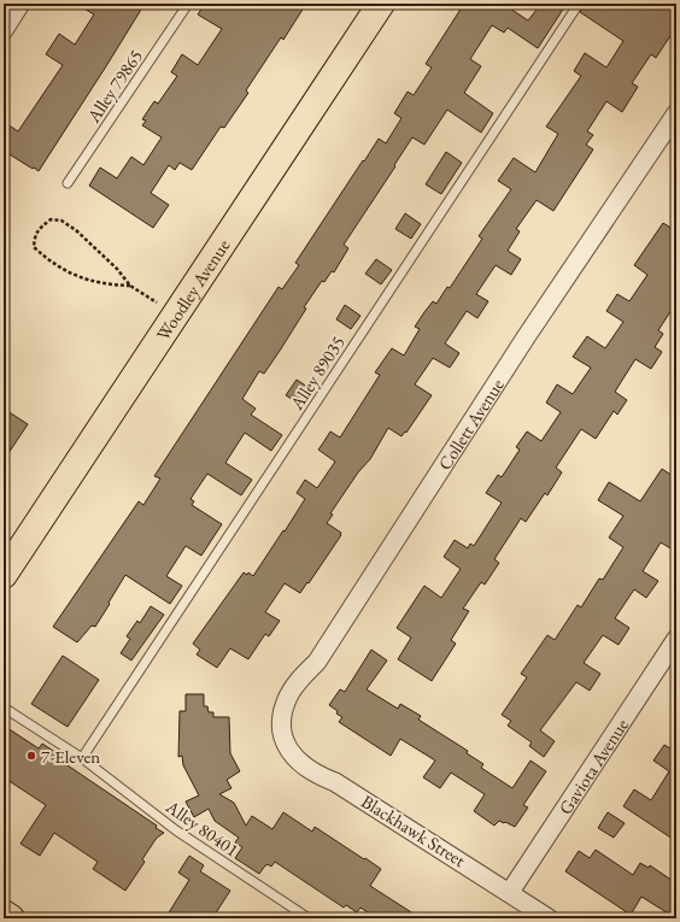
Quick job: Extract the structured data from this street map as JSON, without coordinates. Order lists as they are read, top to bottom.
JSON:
{
  "streets": {
    "main road": ["Woodley Avenue"],
    "street": ["Collett Avenue", "Gaviota Avenue", "Blackhawk Street"],
    "lane": ["Alley 79865", "Alley 89035", "Alley 80401"]
  },
  "crossings": [
    ["Alley 89035", "Alley 80401"],
    ["Collett Avenue", "Blackhawk Street"],
    ["Gaviota Avenue", "Blackhawk Street"]
  ],
  "places": ["7-Eleven"]
}
